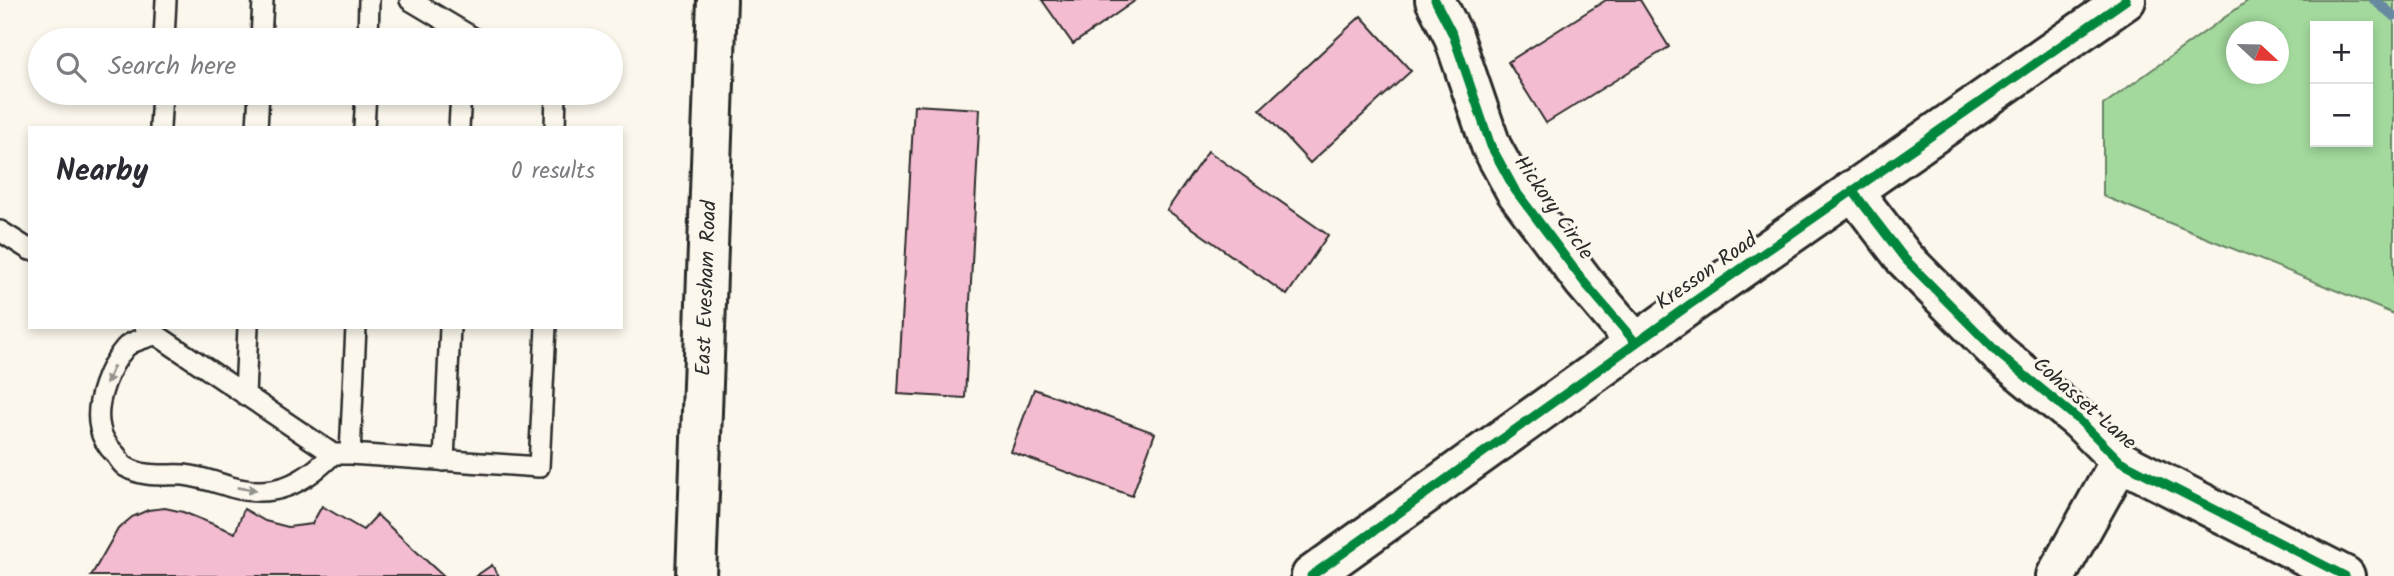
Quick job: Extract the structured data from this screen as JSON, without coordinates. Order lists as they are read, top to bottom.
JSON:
{
  "streets": {
    "street": [
      "Hickory Circle",
      "Kresson Road",
      "East Evesham Road",
      "Cohasset Lane"
    ]
  },
  "crossings": [
    ["Hickory Circle", "Kresson Road"],
    ["Kresson Road", "Cohasset Lane"]
  ],
  "north": "right",
  "page": {
    "map_buttons": ["+", "−"],
    "search": "Search here",
    "heading": ["Nearby", "0 results"]
  }
}
